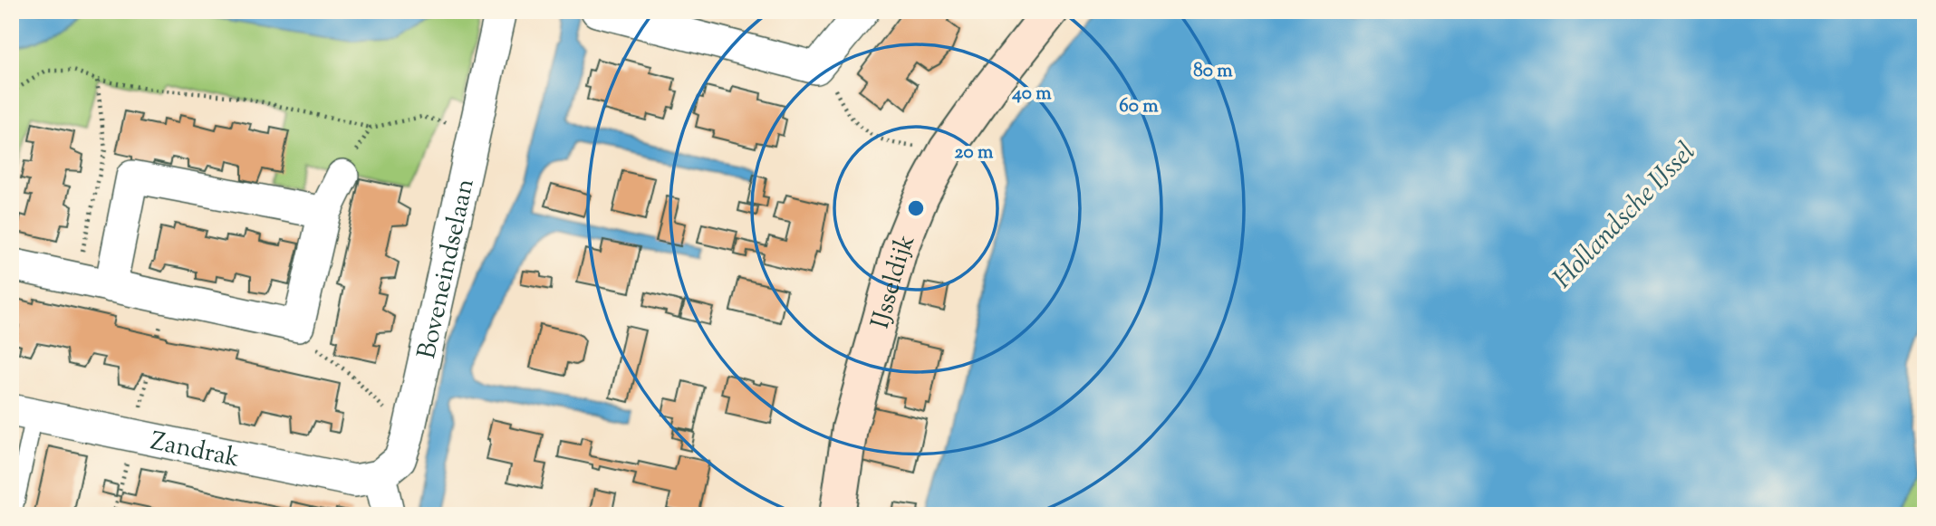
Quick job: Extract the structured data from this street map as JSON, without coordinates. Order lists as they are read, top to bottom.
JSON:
{
  "streets": {
    "street": ["Boveneindselaan", "IJsseldijk", "Zandrak"]
  },
  "crossings": [
    ["Boveneindselaan", "Zandrak"]
  ],
  "water": ["Hollandsche IJssel"],
  "rings": [
    "80 m",
    "40 m",
    "60 m",
    "20 m"
  ]
}
